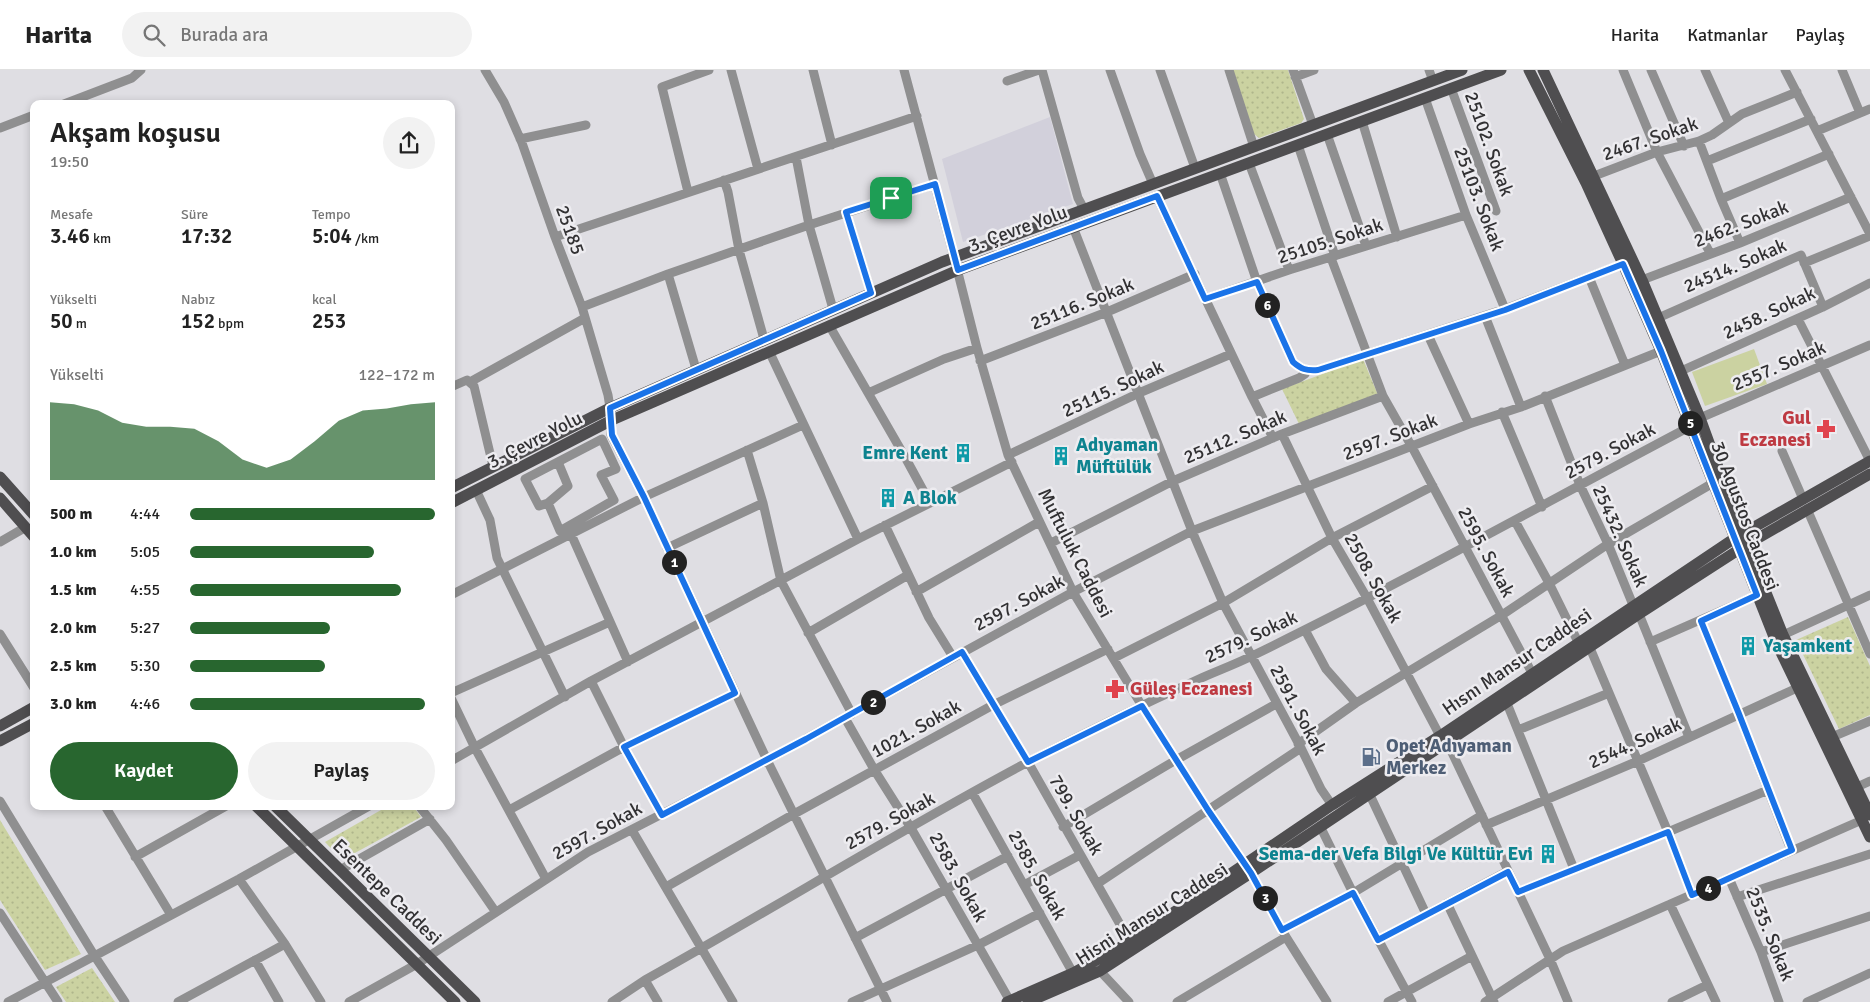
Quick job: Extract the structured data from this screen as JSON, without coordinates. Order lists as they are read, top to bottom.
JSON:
{
  "streets": {
    "main road": [
      "3. Çevre Yolu",
      "30 Agustos Caddesi",
      "Hısnı Mansur Caddesi",
      "Esentepe Caddesi",
      "Hisni Mansur Caddesi"
    ],
    "street": [
      "2467. Sokak",
      "25102. Sokak",
      "25103. Sokak",
      "2462. Sokak",
      "25185",
      "25105. Sokak",
      "24514. Sokak",
      "25116. Sokak",
      "2458. Sokak",
      "2557. Sokak",
      "25115. Sokak",
      "25112. Sokak",
      "2597. Sokak",
      "2579. Sokak",
      "25432. Sokak",
      "2595. Sokak",
      "Muftuluk Caddesi",
      "2508. Sokak",
      "2591. Sokak",
      "1021. Sokak",
      "2544. Sokak",
      "799. Sokak",
      "2585. Sokak",
      "2583. Sokak",
      "2535. Sokak"
    ]
  },
  "crossings": [
    ["2467. Sokak", "30 Agustos Caddesi"],
    ["25102. Sokak", "3. Çevre Yolu"],
    ["25103. Sokak", "3. Çevre Yolu"],
    ["25103. Sokak", "25105. Sokak"],
    ["2462. Sokak", "30 Agustos Caddesi"],
    ["3. Çevre Yolu", "25185"],
    ["3. Çevre Yolu", "Muftuluk Caddesi"],
    ["3. Çevre Yolu", "2508. Sokak"],
    ["3. Çevre Yolu", "2591. Sokak"],
    ["25185", "25115. Sokak"],
    ["25185", "2597. Sokak"],
    ["25185", "2579. Sokak"],
    ["25185", "1021. Sokak"],
    ["25105. Sokak", "2508. Sokak"],
    ["24514. Sokak", "2458. Sokak"],
    ["24514. Sokak", "30 Agustos Caddesi"],
    ["25116. Sokak", "Muftuluk Caddesi"],
    ["25116. Sokak", "2508. Sokak"],
    ["25116. Sokak", "2591. Sokak"],
    ["2458. Sokak", "30 Agustos Caddesi"],
    ["2557. Sokak", "30 Agustos Caddesi"],
    ["25115. Sokak", "Muftuluk Caddesi"],
    ["25115. Sokak", "2508. Sokak"],
    ["25115. Sokak", "2591. Sokak"],
    ["25115. Sokak", "799. Sokak"],
    ["25115. Sokak", "2583. Sokak"],
    ["25112. Sokak", "Muftuluk Caddesi"],
    ["25112. Sokak", "2508. Sokak"],
    ["25112. Sokak", "2591. Sokak"],
    ["2597. Sokak", "30 Agustos Caddesi"],
    ["2597. Sokak", "25432. Sokak"],
    ["2597. Sokak", "2595. Sokak"],
    ["2597. Sokak", "Muftuluk Caddesi"],
    ["2597. Sokak", "2508. Sokak"],
    ["2597. Sokak", "2591. Sokak"],
    ["2597. Sokak", "799. Sokak"],
    ["2597. Sokak", "2583. Sokak"],
    ["2597. Sokak", "Esentepe Caddesi"],
    ["2579. Sokak", "30 Agustos Caddesi"],
    ["2579. Sokak", "25432. Sokak"],
    ["2579. Sokak", "2595. Sokak"],
    ["2579. Sokak", "Muftuluk Caddesi"],
    ["2579. Sokak", "2508. Sokak"],
    ["2579. Sokak", "2591. Sokak"],
    ["2579. Sokak", "799. Sokak"],
    ["2579. Sokak", "2585. Sokak"],
    ["2579. Sokak", "2583. Sokak"],
    ["30 Agustos Caddesi", "Hısnı Mansur Caddesi"],
    ["30 Agustos Caddesi", "2544. Sokak"],
    ["30 Agustos Caddesi", "Hisni Mansur Caddesi"],
    ["25432. Sokak", "Hısnı Mansur Caddesi"],
    ["25432. Sokak", "2544. Sokak"],
    ["25432. Sokak", "Hisni Mansur Caddesi"],
    ["2595. Sokak", "Hısnı Mansur Caddesi"],
    ["Muftuluk Caddesi", "Hısnı Mansur Caddesi"],
    ["Muftuluk Caddesi", "1021. Sokak"],
    ["Muftuluk Caddesi", "Hisni Mansur Caddesi"],
    ["2508. Sokak", "Hısnı Mansur Caddesi"],
    ["2508. Sokak", "2544. Sokak"],
    ["2508. Sokak", "Hisni Mansur Caddesi"],
    ["Hısnı Mansur Caddesi", "2591. Sokak"],
    ["Hısnı Mansur Caddesi", "799. Sokak"],
    ["Hısnı Mansur Caddesi", "2585. Sokak"],
    ["Hısnı Mansur Caddesi", "2583. Sokak"],
    ["Hısnı Mansur Caddesi", "Hisni Mansur Caddesi"],
    ["1021. Sokak", "799. Sokak"],
    ["1021. Sokak", "2583. Sokak"]
  ],
  "places": {
    "pharmacy": ["Gul Eczanesi", "Güleş Eczanesi"],
    "building": [
      "Emre Kent",
      "Adıyaman Müftülük",
      "A Blok",
      "Yaşamkent",
      "Sema-der Vefa Bilgi Ve Kültür Evi"
    ],
    "fuel station": ["Opet Adıyaman Merkez"]
  },
  "page": {
    "header": "Harita",
    "search": "Burada ara",
    "nav": ["Harita", "Katmanlar", "Paylaş"],
    "heading": ["Akşam koşusu", "19:50"],
    "stats": [
      ["Mesafe", "3.46 km"],
      ["Süre", "17:32"],
      ["Tempo", "5:04 /km"],
      ["Yükselti", "50 m"],
      ["Nabız", "152 bpm"],
      ["kcal", "253"]
    ],
    "pins": [
      "6",
      "5",
      "1",
      "2",
      "4",
      "3"
    ],
    "chart": ["Yükselti", "122–172 m"],
    "list": [
      {
        "name": "500 m",
        "note": "4:44"
      },
      {
        "name": "1.0 km",
        "note": "5:05"
      },
      {
        "name": "1.5 km",
        "note": "4:55"
      },
      {
        "name": "2.0 km",
        "note": "5:27"
      },
      {
        "name": "2.5 km",
        "note": "5:30"
      },
      {
        "name": "3.0 km",
        "note": "4:46"
      }
    ],
    "buttons": ["Kaydet", "Paylaş"]
  }
}
